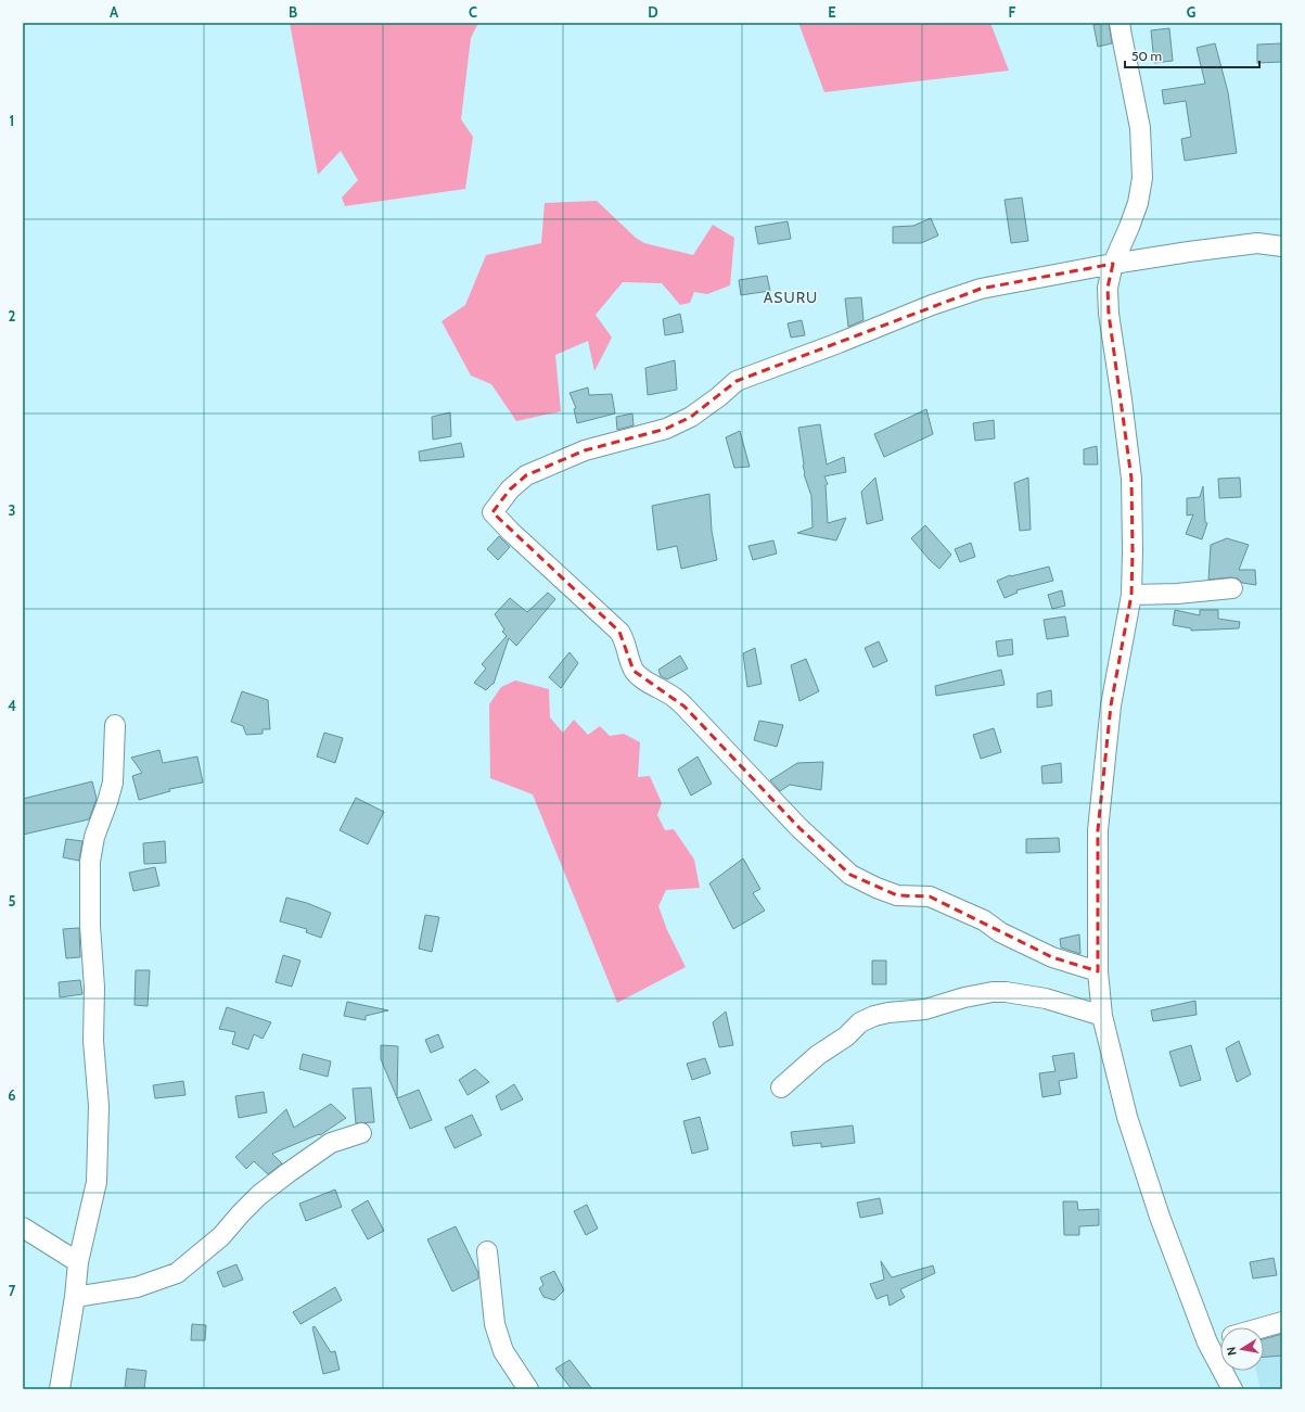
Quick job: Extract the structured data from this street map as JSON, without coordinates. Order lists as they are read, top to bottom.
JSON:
{
  "districts": ["ASURU"],
  "scale_bar": "50 m",
  "north": "left",
  "grid": {
    "columns": [
      "A",
      "B",
      "C",
      "D",
      "E",
      "F",
      "G"
    ],
    "rows": [
      "1",
      "2",
      "3",
      "4",
      "5",
      "6",
      "7"
    ]
  }
}
